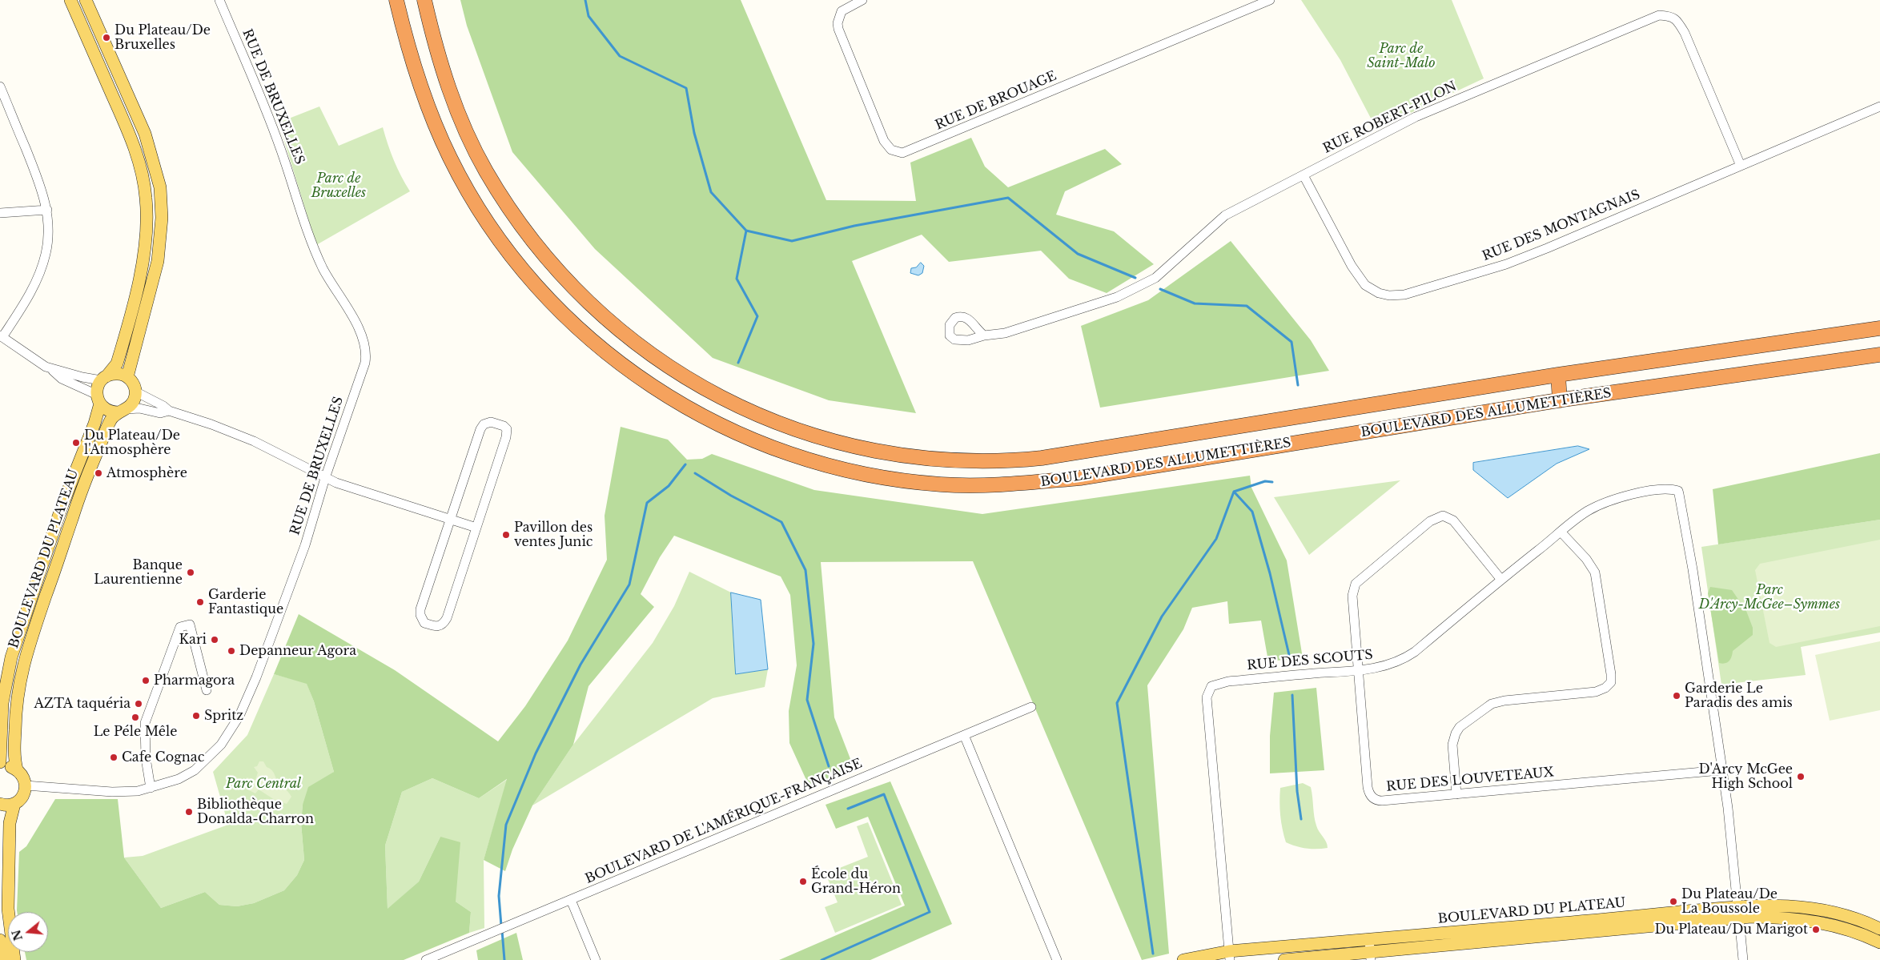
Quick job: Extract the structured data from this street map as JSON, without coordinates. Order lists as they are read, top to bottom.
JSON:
{
  "streets": {
    "highway": ["BOULEVARD DES ALLUMETTIÈRES"],
    "main road": ["BOULEVARD DU PLATEAU"],
    "street": [
      "RUE DE BRUXELLES",
      "RUE DE BROUAGE",
      "RUE ROBERT-PILON",
      "RUE DES MONTAGNAIS",
      "RUE DES SCOUTS",
      "RUE DES LOUVETEAUX",
      "BOULEVARD DE L'AMÉRIQUE-FRANÇAISE"
    ]
  },
  "crossings": [
    ["RUE DE BRUXELLES", "BOULEVARD DU PLATEAU"],
    ["RUE ROBERT-PILON", "RUE DES MONTAGNAIS"],
    ["BOULEVARD DU PLATEAU", "RUE DES SCOUTS"],
    ["RUE DES SCOUTS", "RUE DES LOUVETEAUX"]
  ],
  "parks": [
    "Parc de Saint-Malo",
    "Parc de Bruxelles",
    "Parc D'Arcy-McGee–Symmes",
    "Parc Central"
  ],
  "places": [
    "Du Plateau/De Bruxelles",
    "Du Plateau/De l'Atmosphère",
    "Atmosphère",
    "Pavillon des ventes Junic",
    "Banque Laurentienne",
    "Garderie Fantastique",
    "Kari",
    "Depanneur Agora",
    "Pharmagora",
    "Garderie Le Paradis des amis",
    "AZTA taquéria",
    "Spritz",
    "Le Péle Mêle",
    "Cafe Cognac",
    "D'Arcy McGee High School",
    "Bibliothèque Donalda-Charron",
    "École du Grand-Héron",
    "Du Plateau/De La Boussole",
    "Du Plateau/Du Marigot"
  ],
  "north": "left"
}
